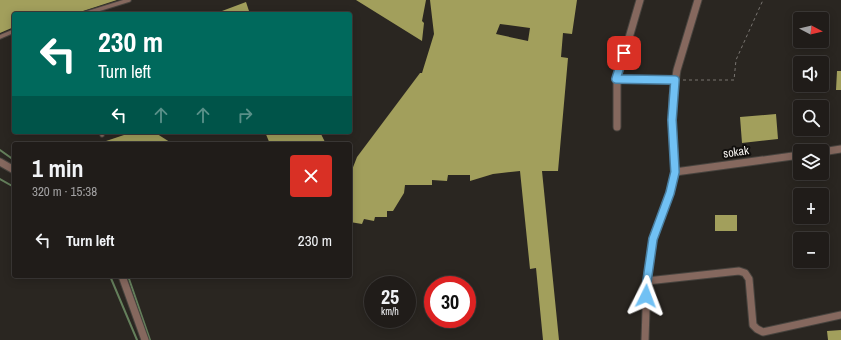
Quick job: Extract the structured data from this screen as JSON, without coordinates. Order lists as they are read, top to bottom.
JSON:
{
  "streets": {
    "street": ["sokak"]
  },
  "north": "right",
  "page": {
    "map_buttons": ["+", "−"],
    "turn": ["230 m", "Turn left"],
    "heading": ["1 min", "320 m · 15:38"],
    "list": [
      {
        "name": "Turn left",
        "value": "230 m"
      }
    ],
    "speed": "25 km/h",
    "limit": "30"
  }
}
